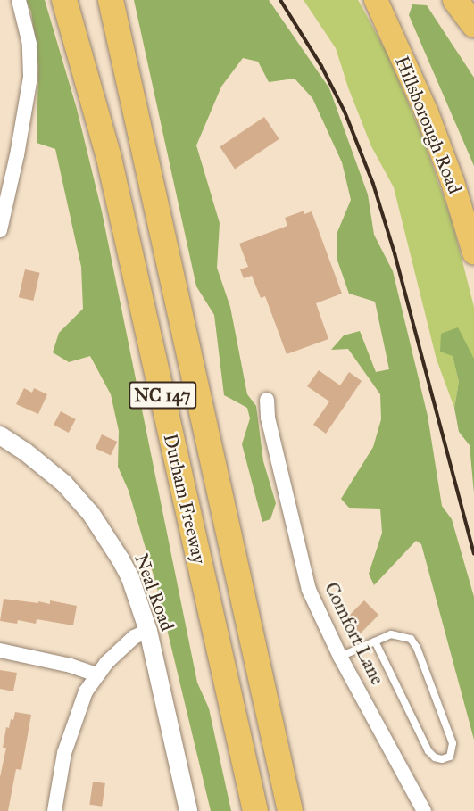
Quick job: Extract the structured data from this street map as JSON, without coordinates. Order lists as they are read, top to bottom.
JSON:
{
  "streets": {
    "highway": ["NC 147", "Durham Freeway"],
    "main road": ["Hillsborough Road"],
    "street": ["Neal Road", "Comfort Lane"]
  }
}
